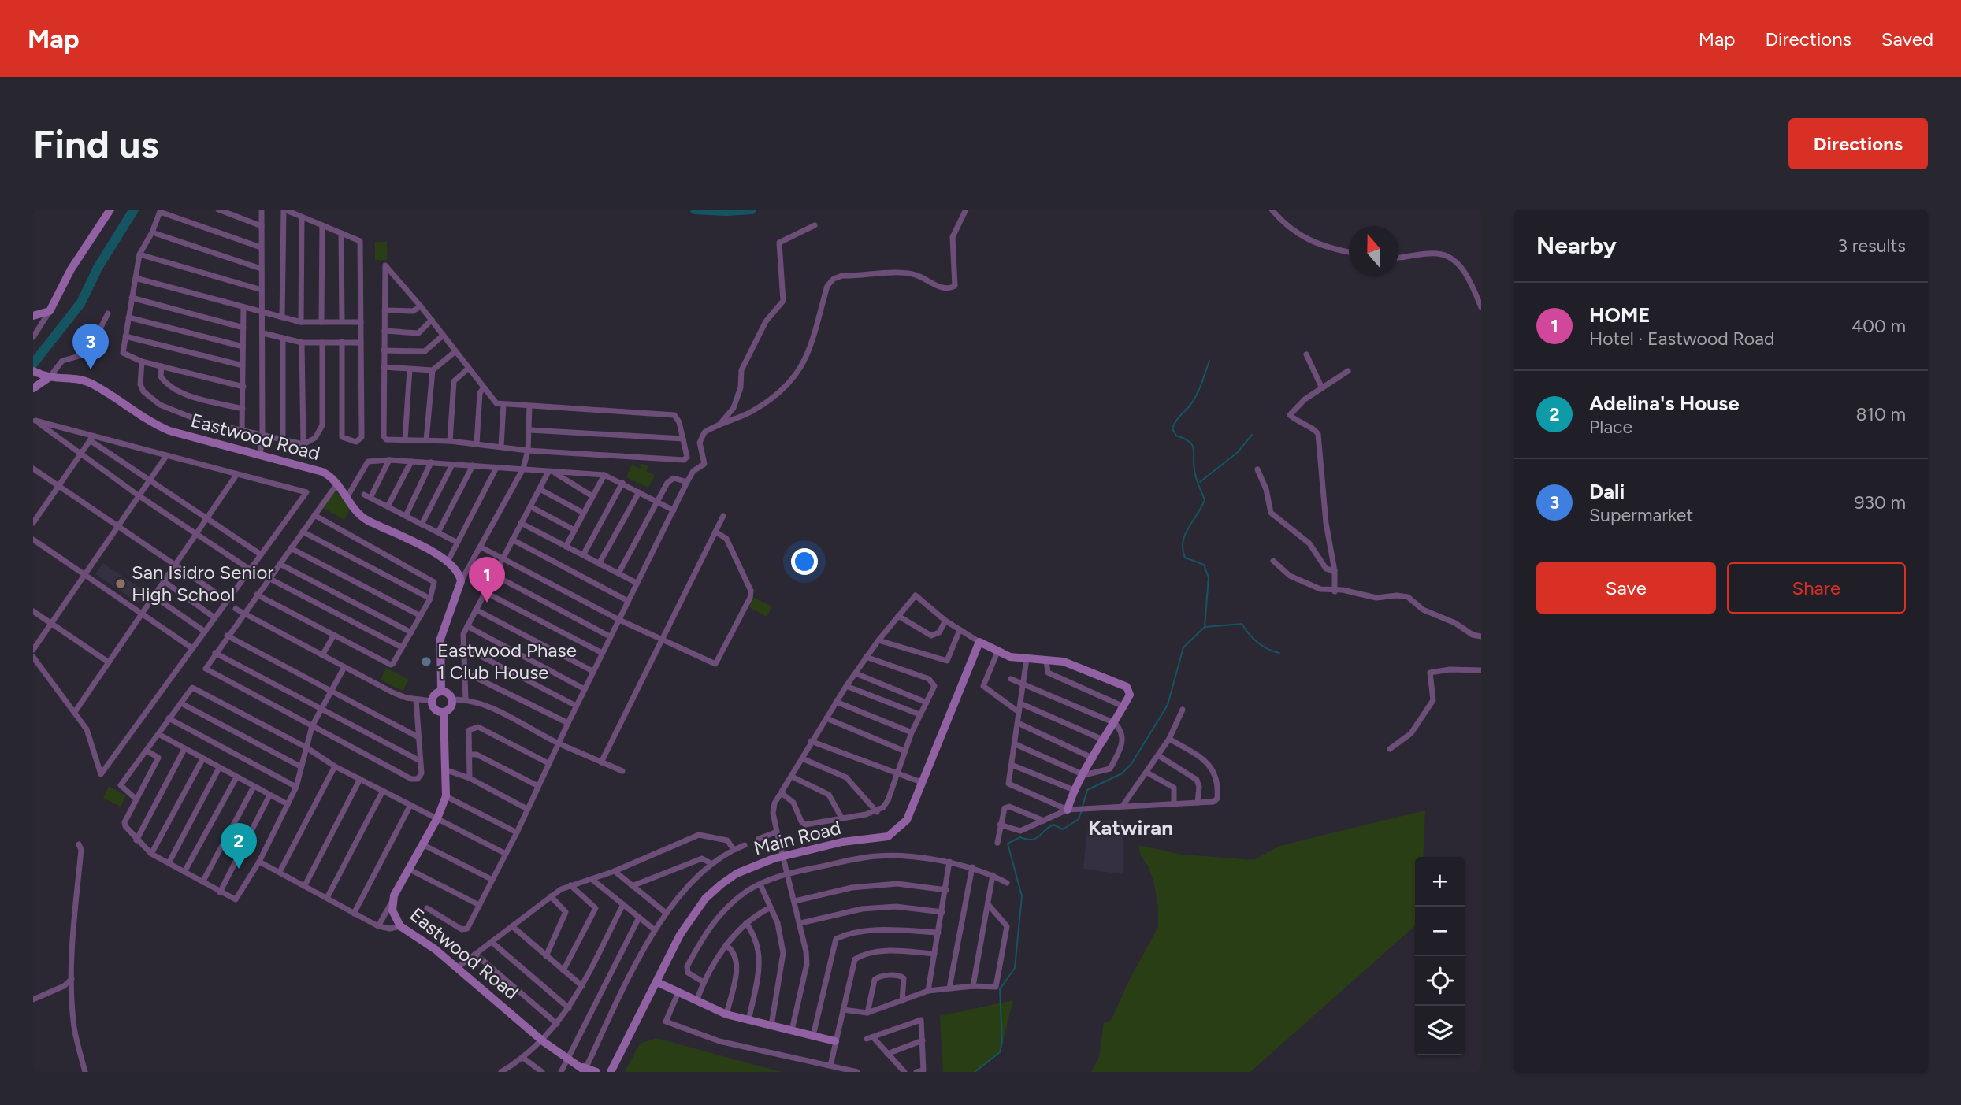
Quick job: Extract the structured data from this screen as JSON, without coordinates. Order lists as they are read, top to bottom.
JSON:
{
  "streets": {
    "street": ["Eastwood Road", "Main Road"]
  },
  "districts": ["Katwiran"],
  "places": ["San Isidro Senior High School", "Eastwood Phase 1 Club House"],
  "north": "top",
  "page": {
    "header": "Map",
    "nav": ["Map", "Directions", "Saved"],
    "buttons": [
      "Directions",
      ["Save", "Share"]
    ],
    "title": "Find us",
    "heading": ["Nearby", "3 results"],
    "list": [
      {
        "mark": "1",
        "name": "HOME",
        "note": "Hotel · Eastwood Road",
        "value": "400 m"
      },
      {
        "mark": "2",
        "name": "Adelina's House",
        "note": "Place",
        "value": "810 m"
      },
      {
        "mark": "3",
        "name": "Dali",
        "note": "Supermarket",
        "value": "930 m"
      }
    ],
    "pins": ["3", "1", "2"],
    "map_buttons": ["+", "−"]
  }
}
